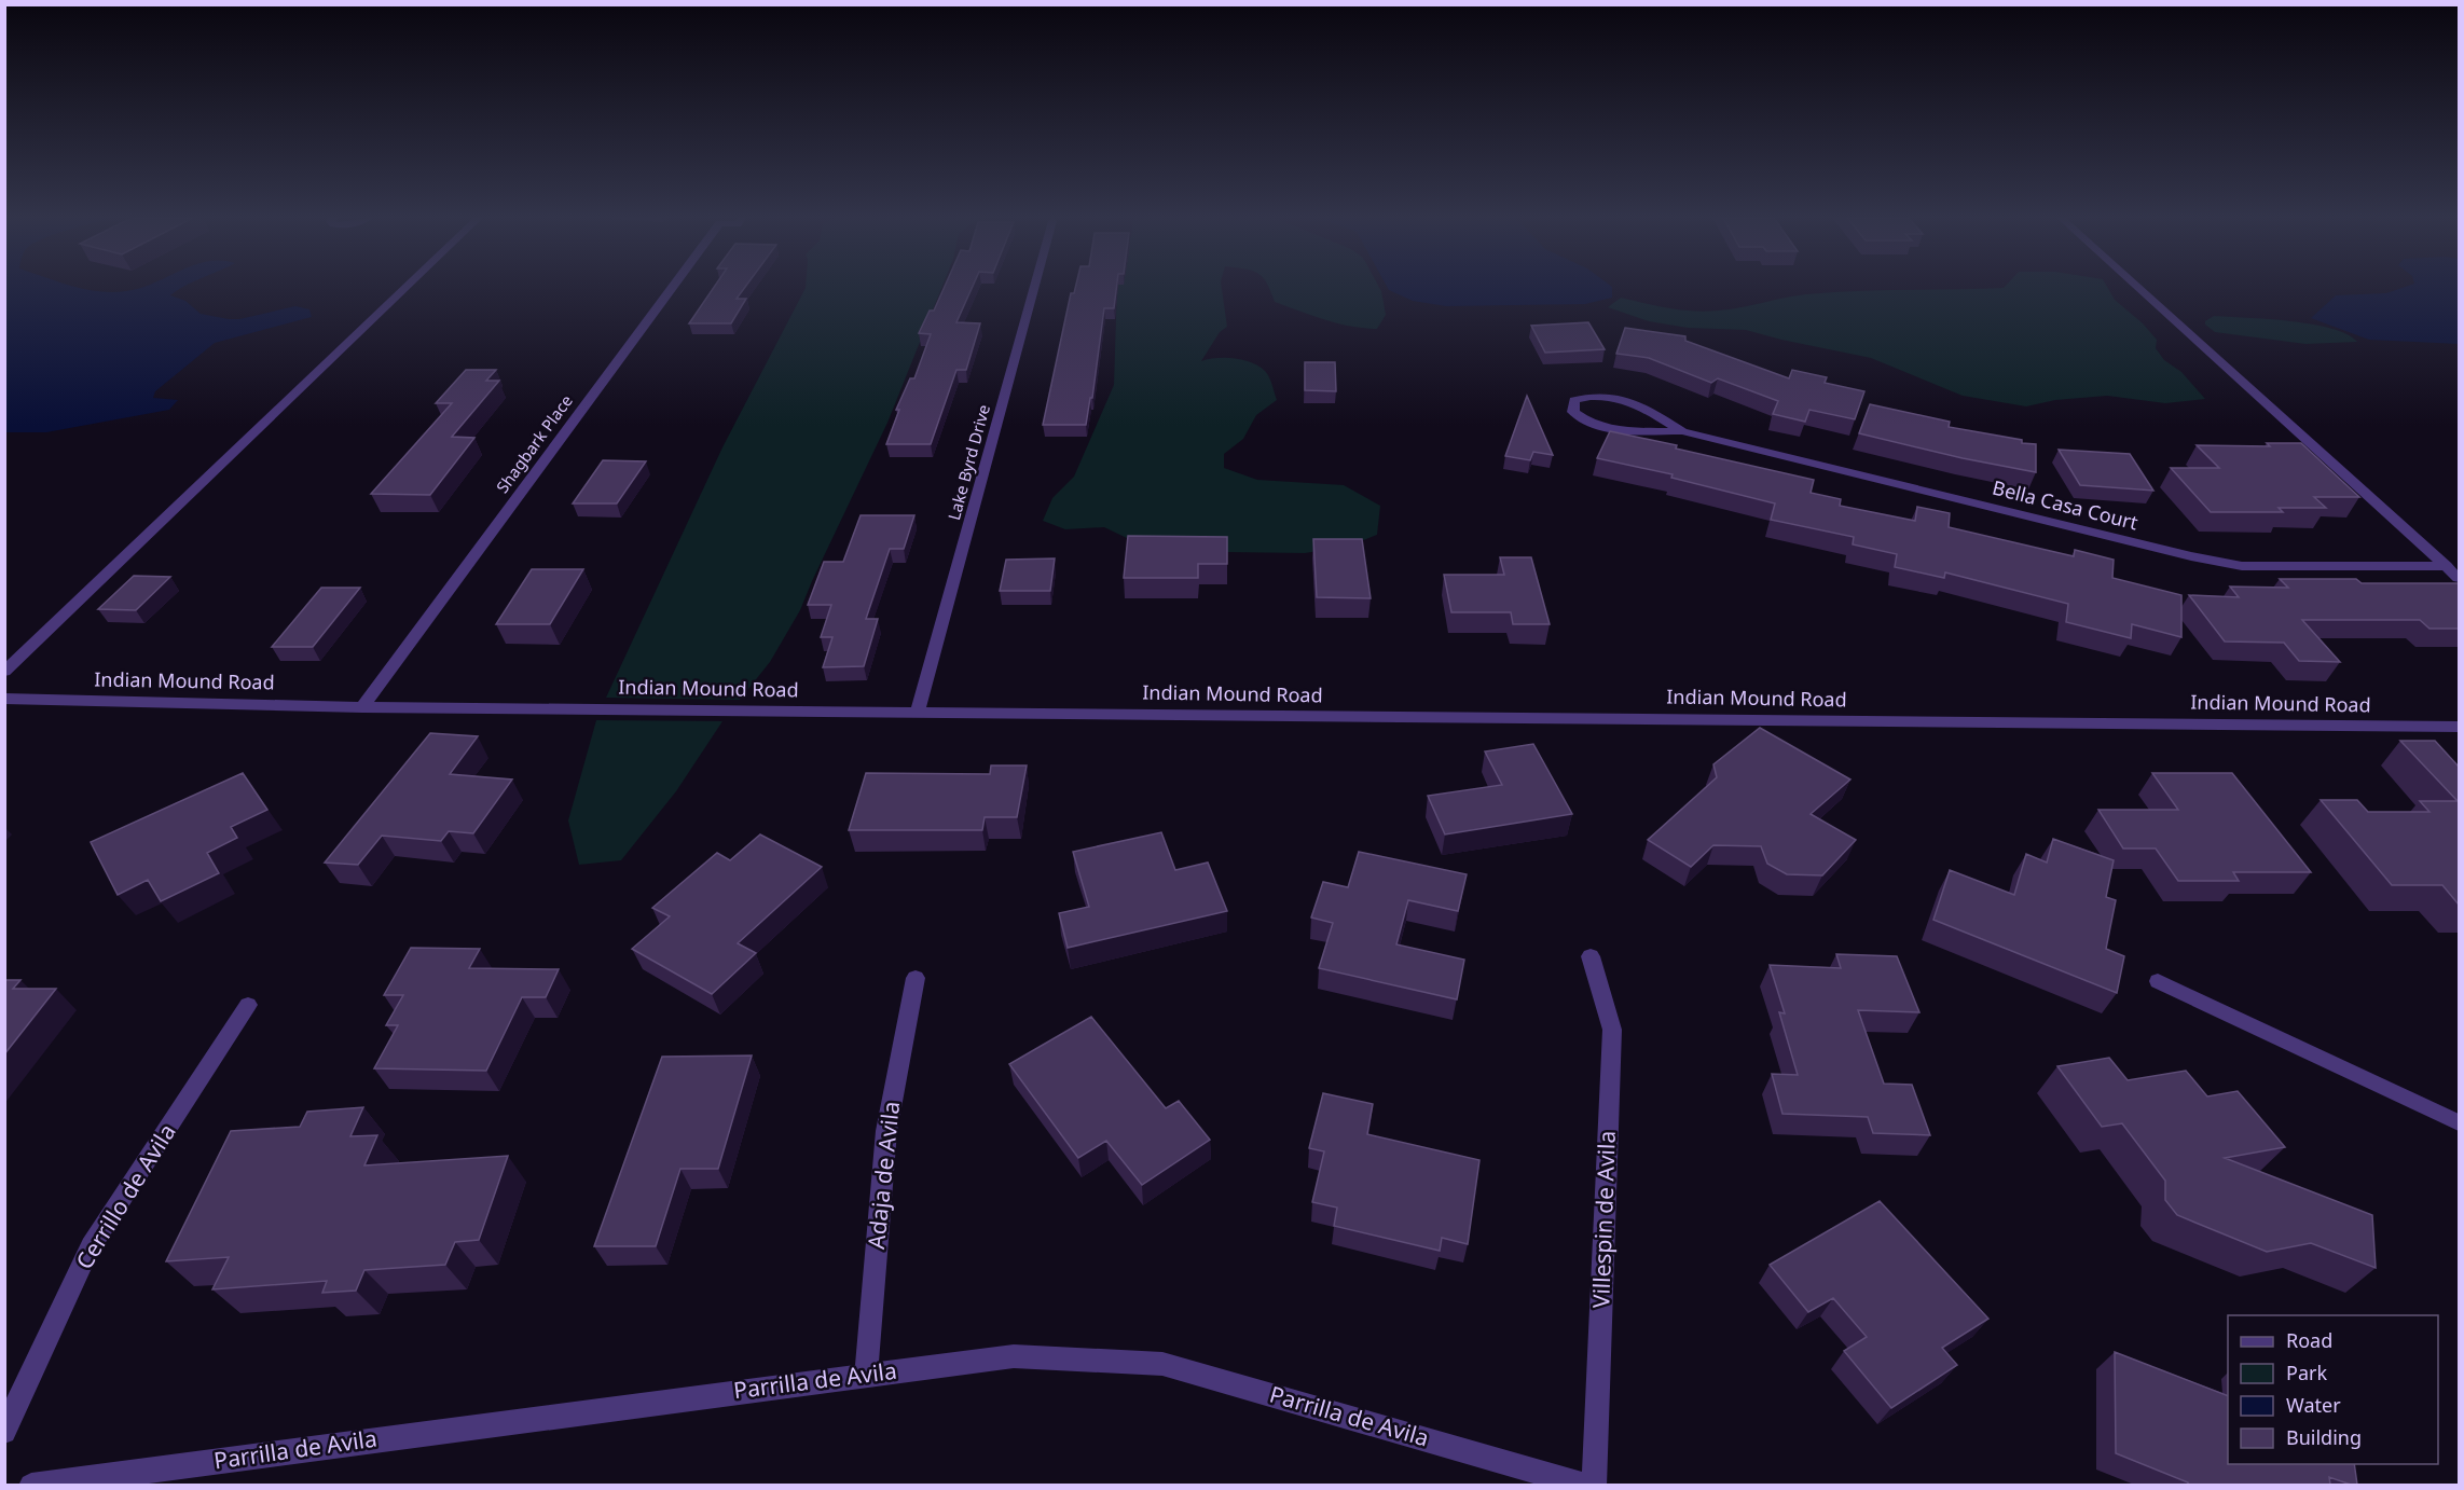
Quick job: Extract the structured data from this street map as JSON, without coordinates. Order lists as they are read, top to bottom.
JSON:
{
  "streets": {
    "street": [
      "Shagbark Place",
      "Lake Byrd Drive",
      "Bella Casa Court",
      "Indian Mound Road",
      "Adaja de Avila",
      "Cerrillo de Avila",
      "Villespin de Avila",
      "Parrilla de Avila"
    ]
  },
  "crossings": [
    ["Shagbark Place", "Indian Mound Road"],
    ["Lake Byrd Drive", "Indian Mound Road"],
    ["Adaja de Avila", "Parrilla de Avila"]
  ],
  "legend": [
    "Road",
    "Park",
    "Water",
    "Building"
  ]
}
